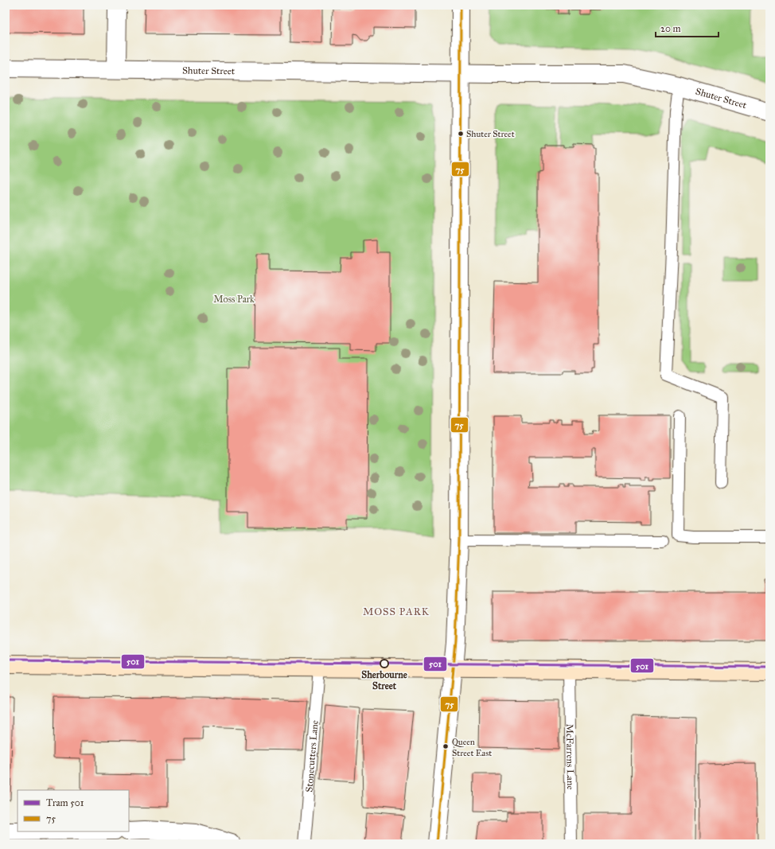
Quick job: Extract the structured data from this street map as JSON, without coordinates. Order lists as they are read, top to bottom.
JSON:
{
  "streets": {
    "street": ["Shuter Street"],
    "lane": ["Stonecutters Lane", "McFarrens Lane"]
  },
  "districts": ["MOSS PARK"],
  "parks": ["Moss Park"],
  "places": ["Shuter Street", "Sherbourne Street", "Queen Street East"],
  "lines": ["transit line 75", "tram line 501"],
  "legend": ["Tram 501", "75"],
  "scale_bar": "20 m"
}
